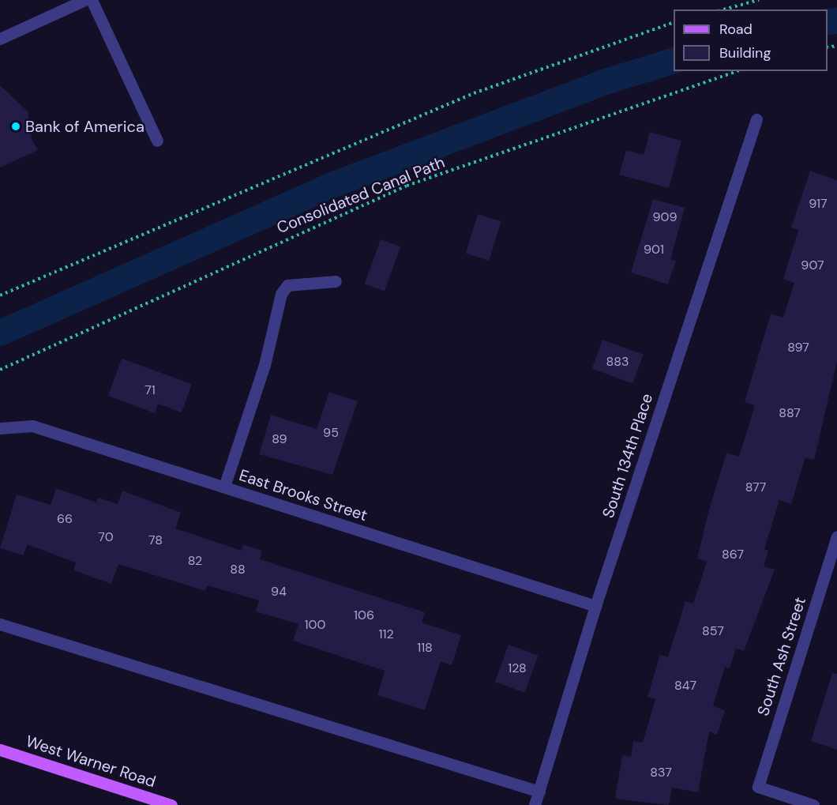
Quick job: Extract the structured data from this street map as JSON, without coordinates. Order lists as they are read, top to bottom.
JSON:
{
  "streets": {
    "main road": ["West Warner Road"],
    "street": ["South 134th Place", "East Brooks Street", "South Ash Street"],
    "path": ["Consolidated Canal Path"]
  },
  "crossings": [
    ["South 134th Place", "East Brooks Street"]
  ],
  "places": ["Bank of America"],
  "house_numbers": [
    "917",
    "909",
    "901",
    "907",
    "897",
    "883",
    "71",
    "887",
    "95",
    "89",
    "877",
    "66",
    "70",
    "78",
    "867",
    "82",
    "88",
    "94",
    "106",
    "100",
    "857",
    "112",
    "118",
    "128",
    "847",
    "837"
  ],
  "legend": ["Road", "Building"]
}
